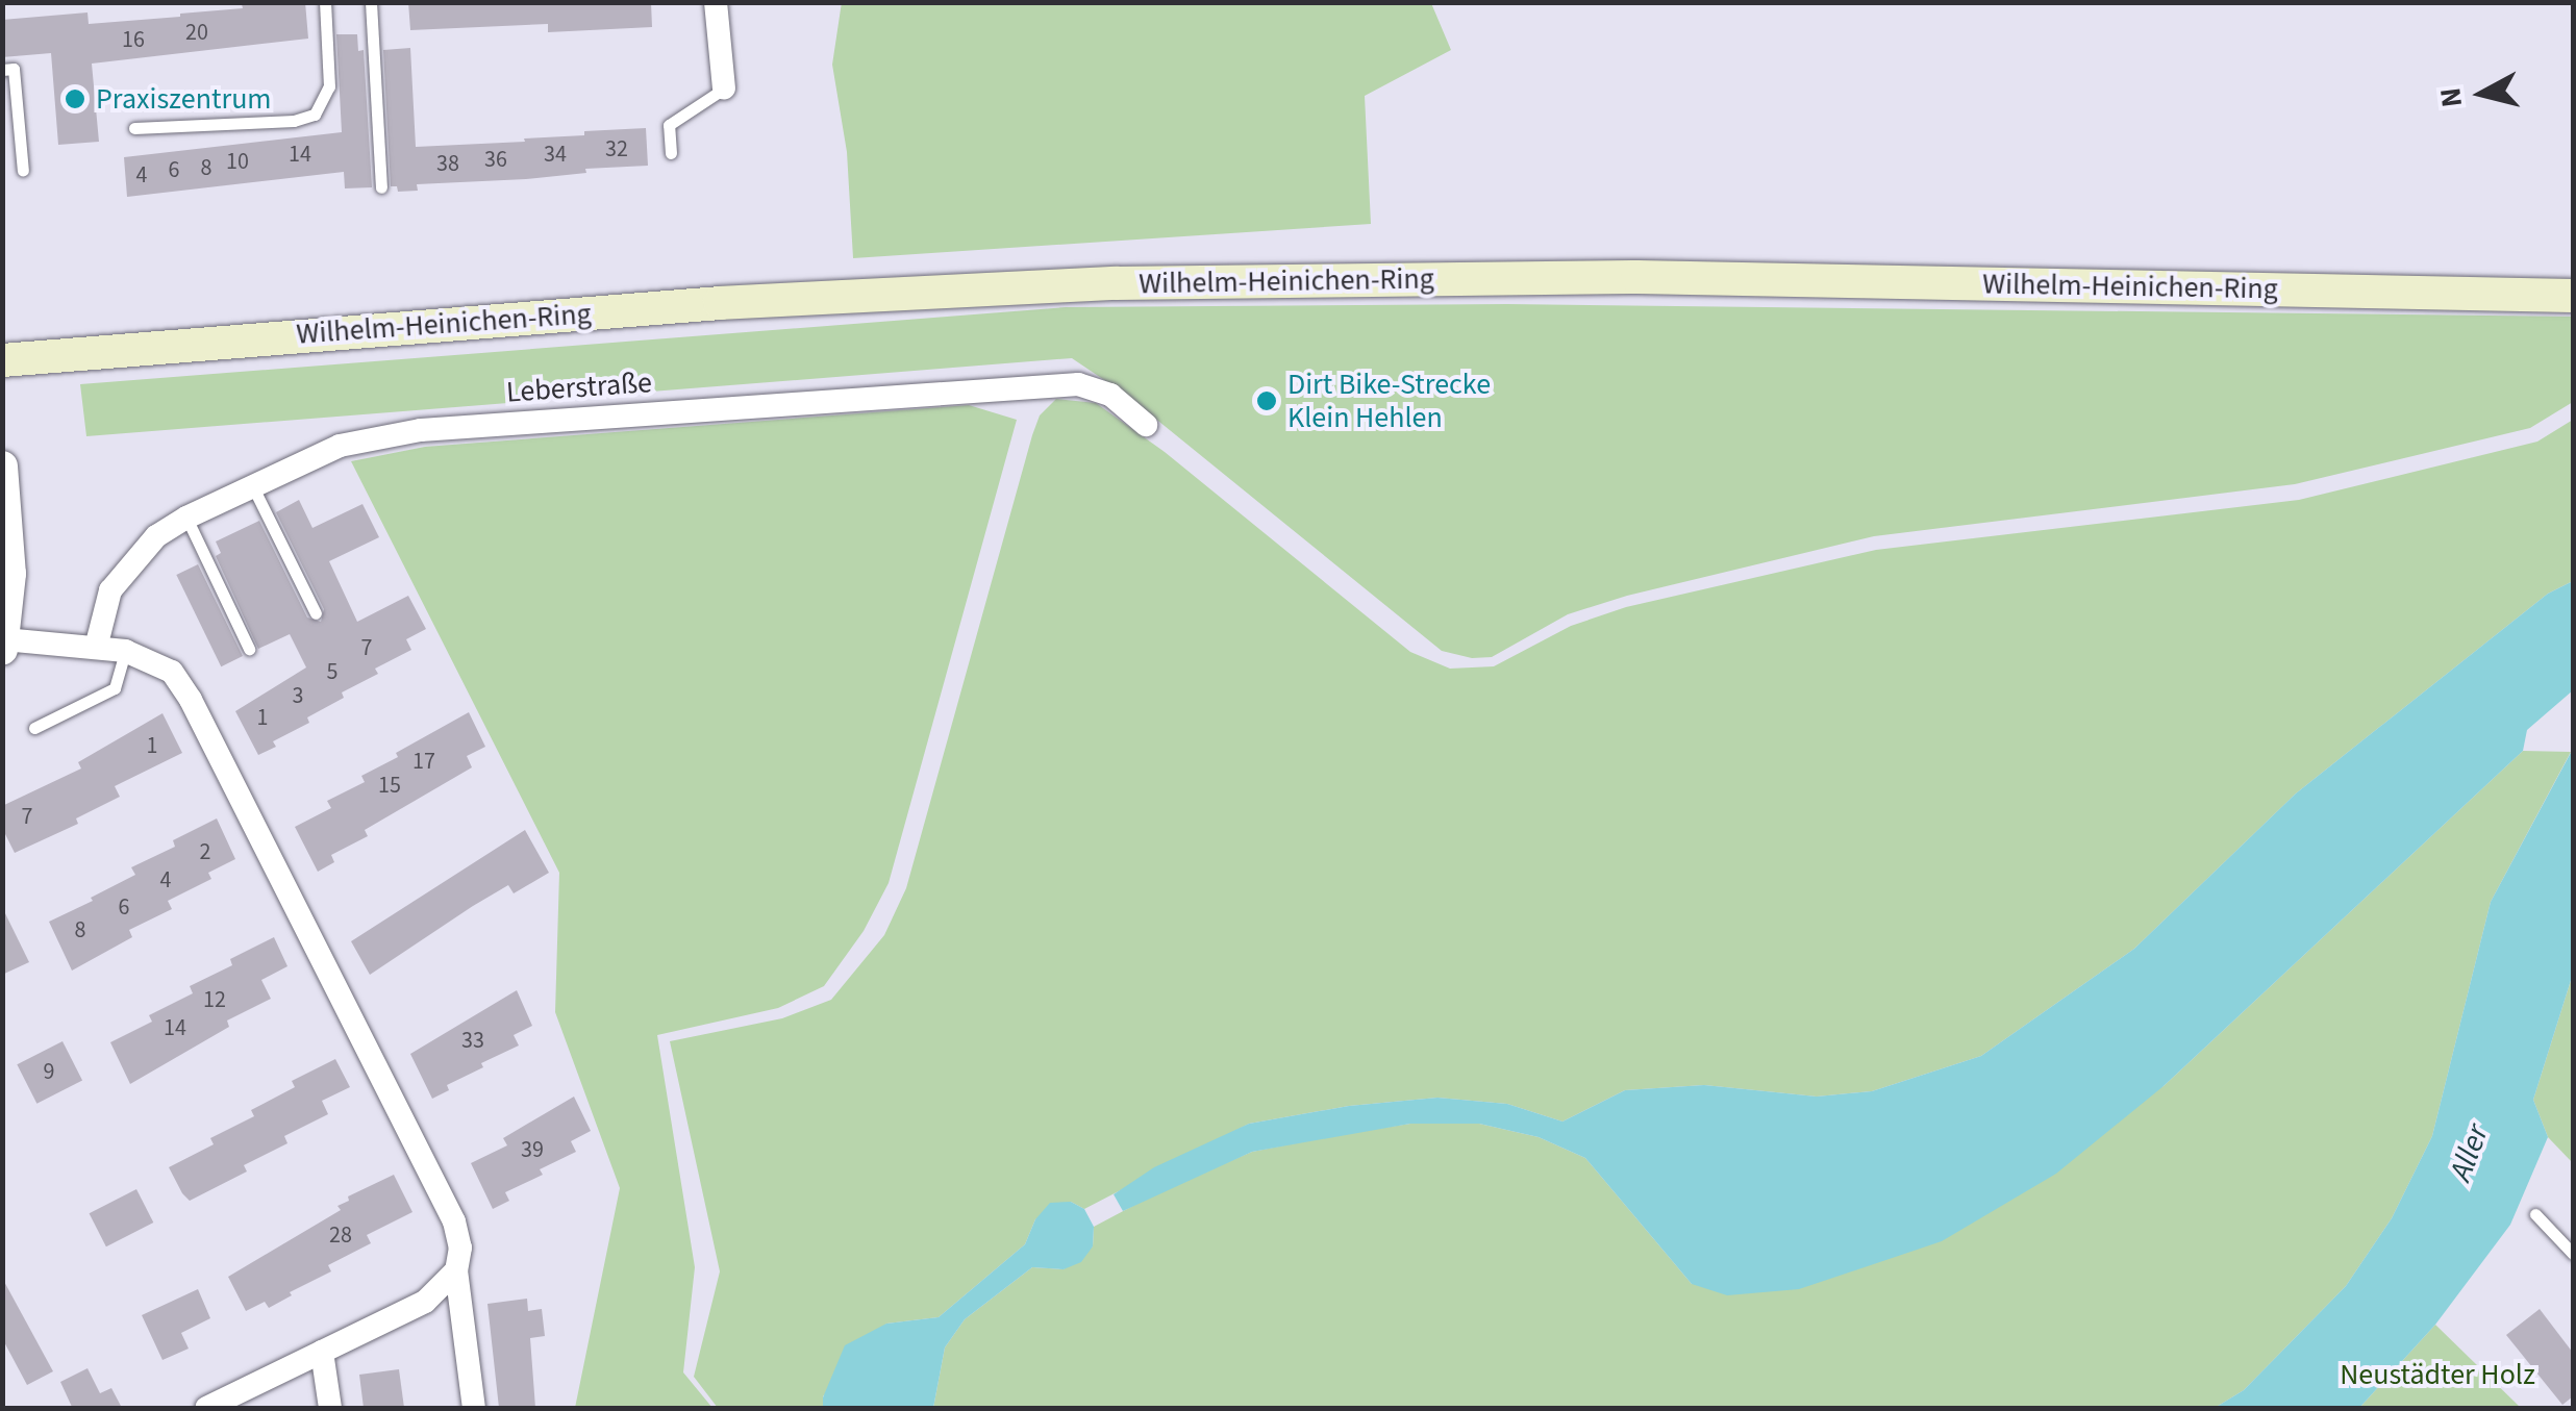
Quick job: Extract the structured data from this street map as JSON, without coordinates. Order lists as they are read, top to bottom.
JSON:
{
  "streets": {
    "main road": ["Wilhelm-Heinichen-Ring"],
    "street": ["Leberstraße"]
  },
  "water": ["Aller"],
  "parks": ["Neustädter Holz"],
  "places": ["Praxiszentrum", "Dirt Bike-Strecke Klein Hehlen"],
  "house_numbers": [
    "20",
    "16",
    "32",
    "14",
    "34",
    "36",
    "10",
    "38",
    "8",
    "6",
    "4",
    "7",
    "5",
    "3",
    "1",
    "1",
    "17",
    "15",
    "7",
    "2",
    "4",
    "6",
    "8",
    "12",
    "14",
    "33",
    "9",
    "39",
    "28"
  ],
  "north": "left"
}
